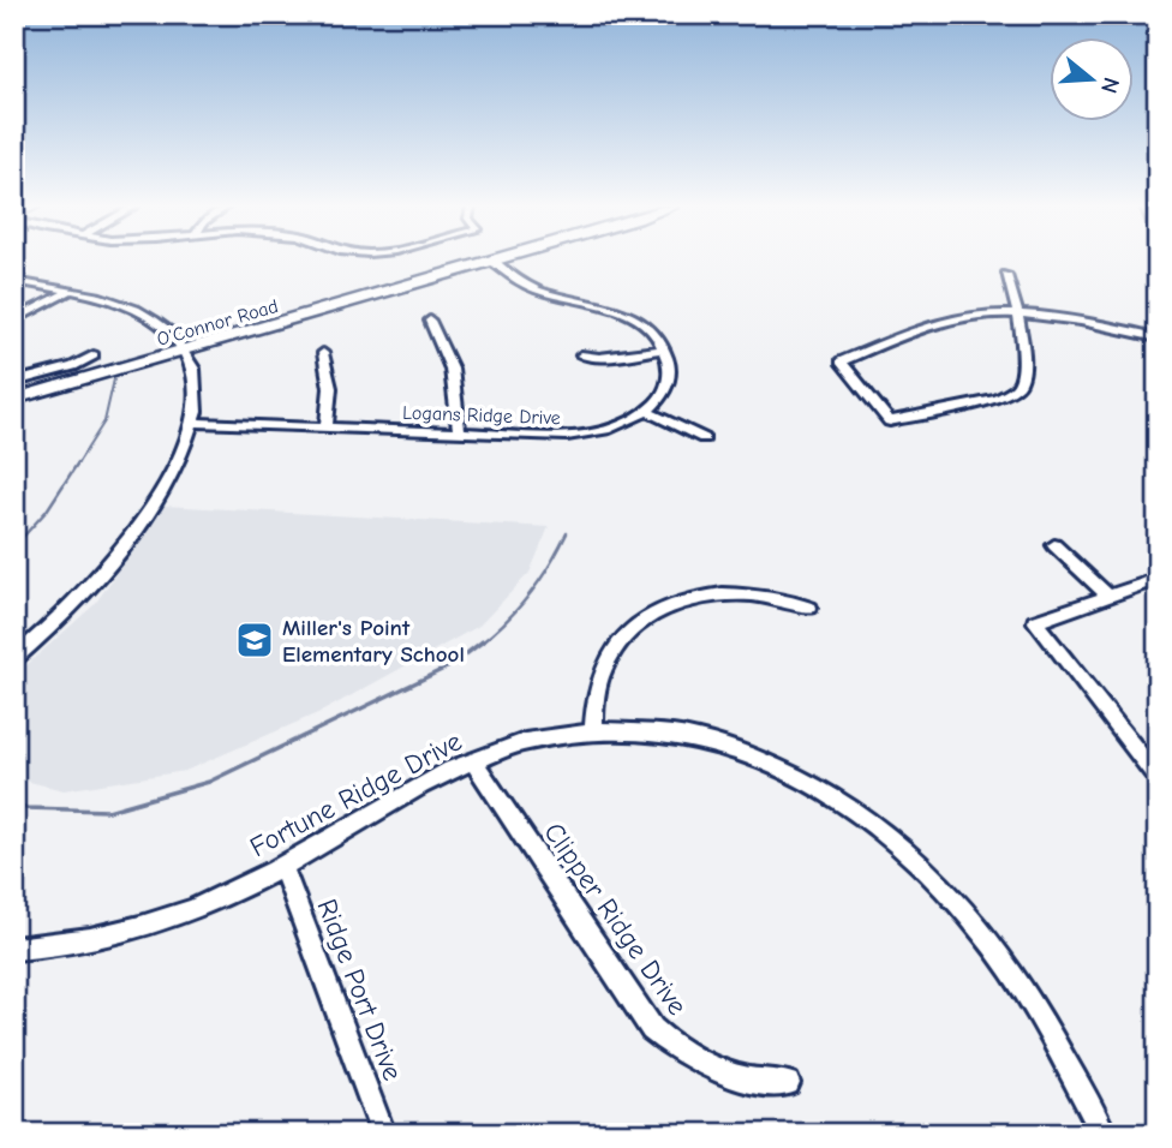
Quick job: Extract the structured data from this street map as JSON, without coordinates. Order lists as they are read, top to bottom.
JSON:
{
  "streets": {
    "main road": ["O'Connor Road"],
    "street": [
      "Logans Ridge Drive",
      "Fortune Ridge Drive",
      "Clipper Ridge Drive",
      "Ridge Port Drive"
    ]
  },
  "crossings": [
    ["Fortune Ridge Drive", "Clipper Ridge Drive"],
    ["Fortune Ridge Drive", "Ridge Port Drive"]
  ],
  "places": {
    "school or university": ["Miller's Point Elementary School"]
  },
  "north": "right"
}
